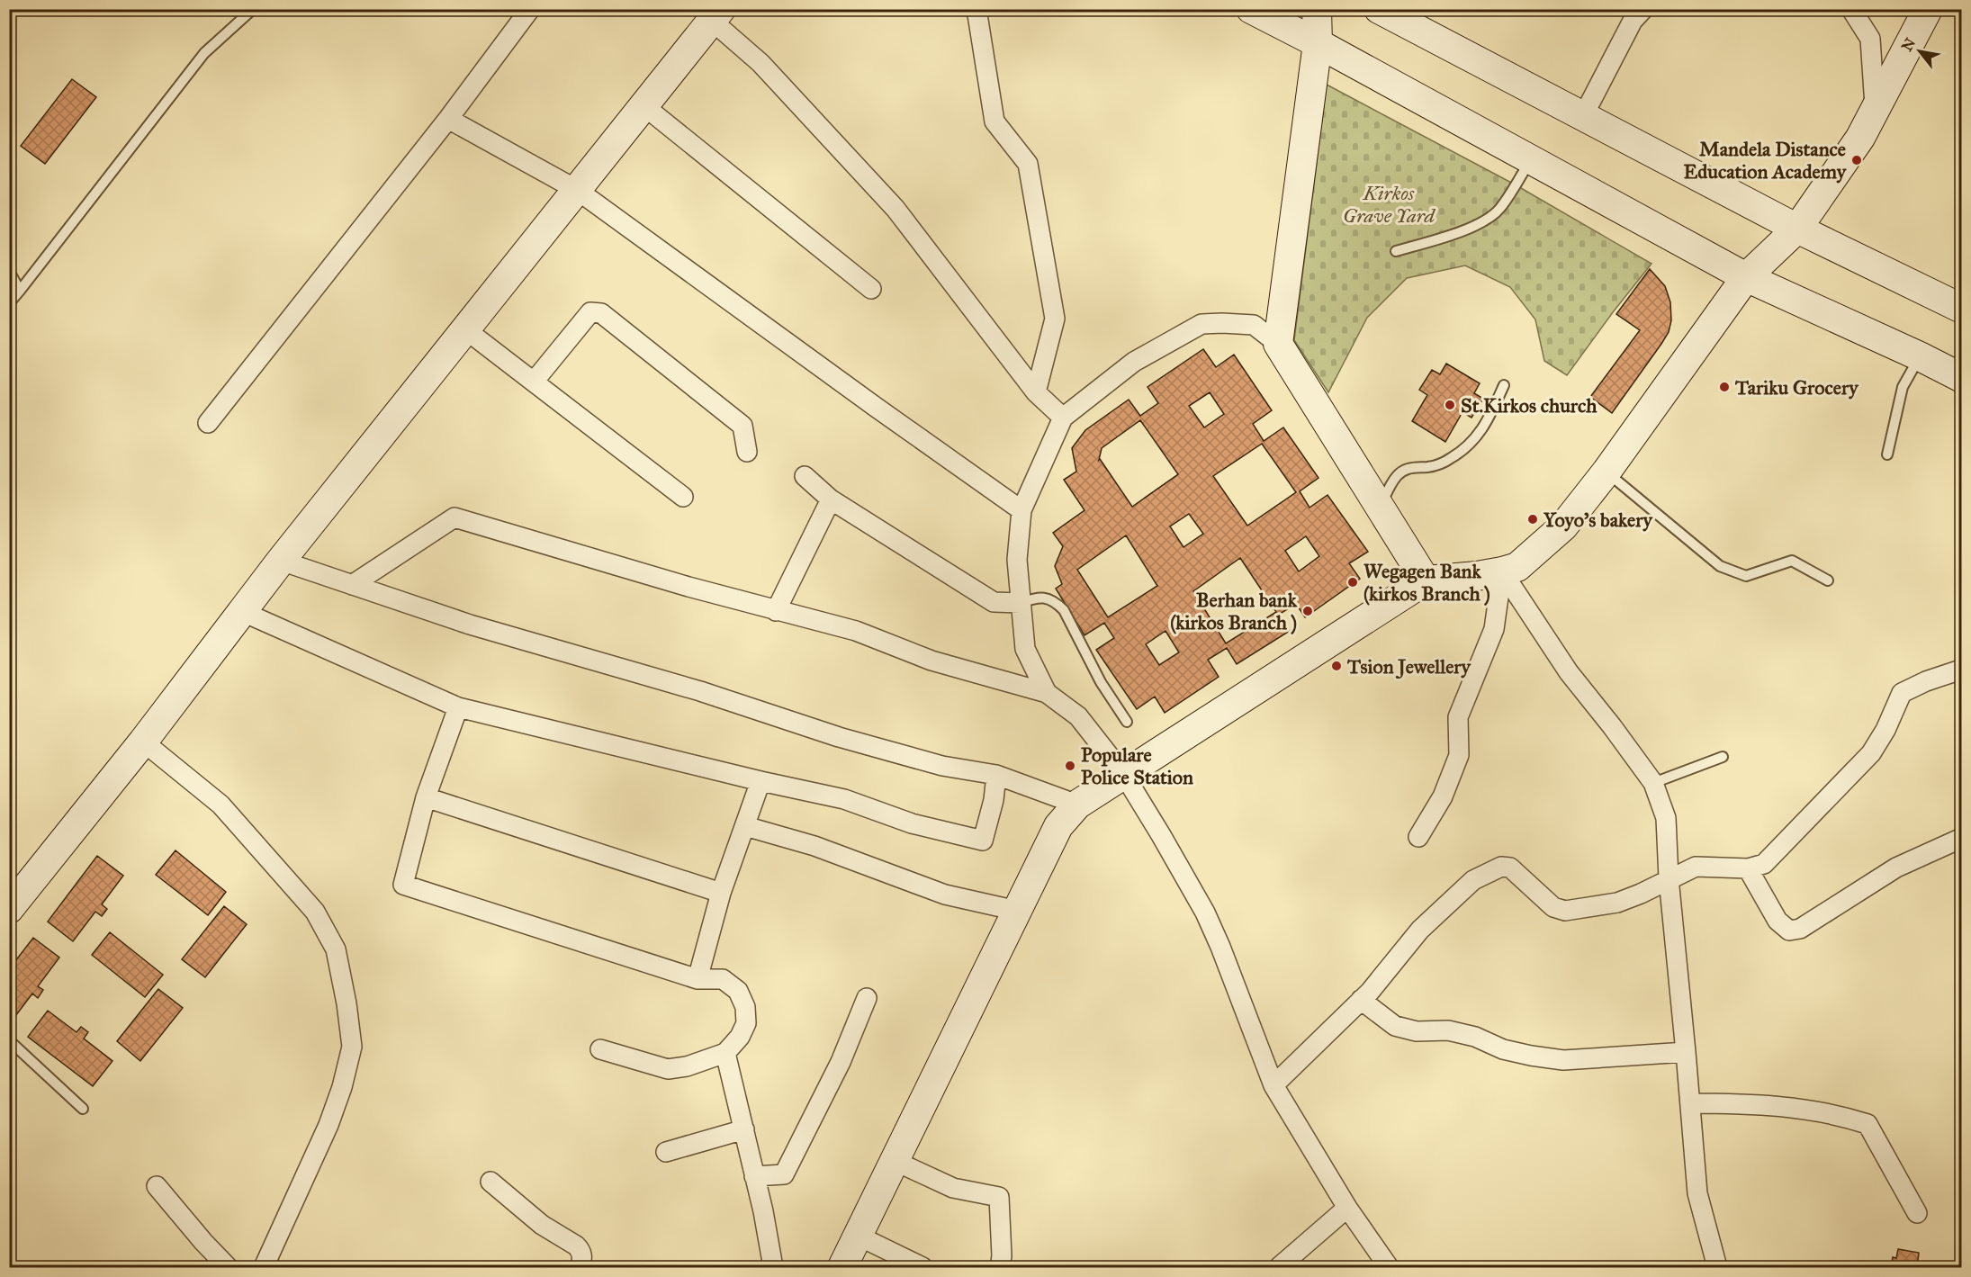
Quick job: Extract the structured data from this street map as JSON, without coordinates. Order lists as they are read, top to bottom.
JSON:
{
  "parks": ["Kirkos Grave Yard"],
  "places": [
    "Mandela Distance Education Academy",
    "Tariku Grocery",
    "St.Kirkos church",
    "Yoyo's bakery",
    "Wegagen Bank (kirkos Branch )",
    "Berhan bank (kirkos Branch )",
    "Tsion Jewellery",
    "Populare Police Station"
  ],
  "north": "top left"
}
